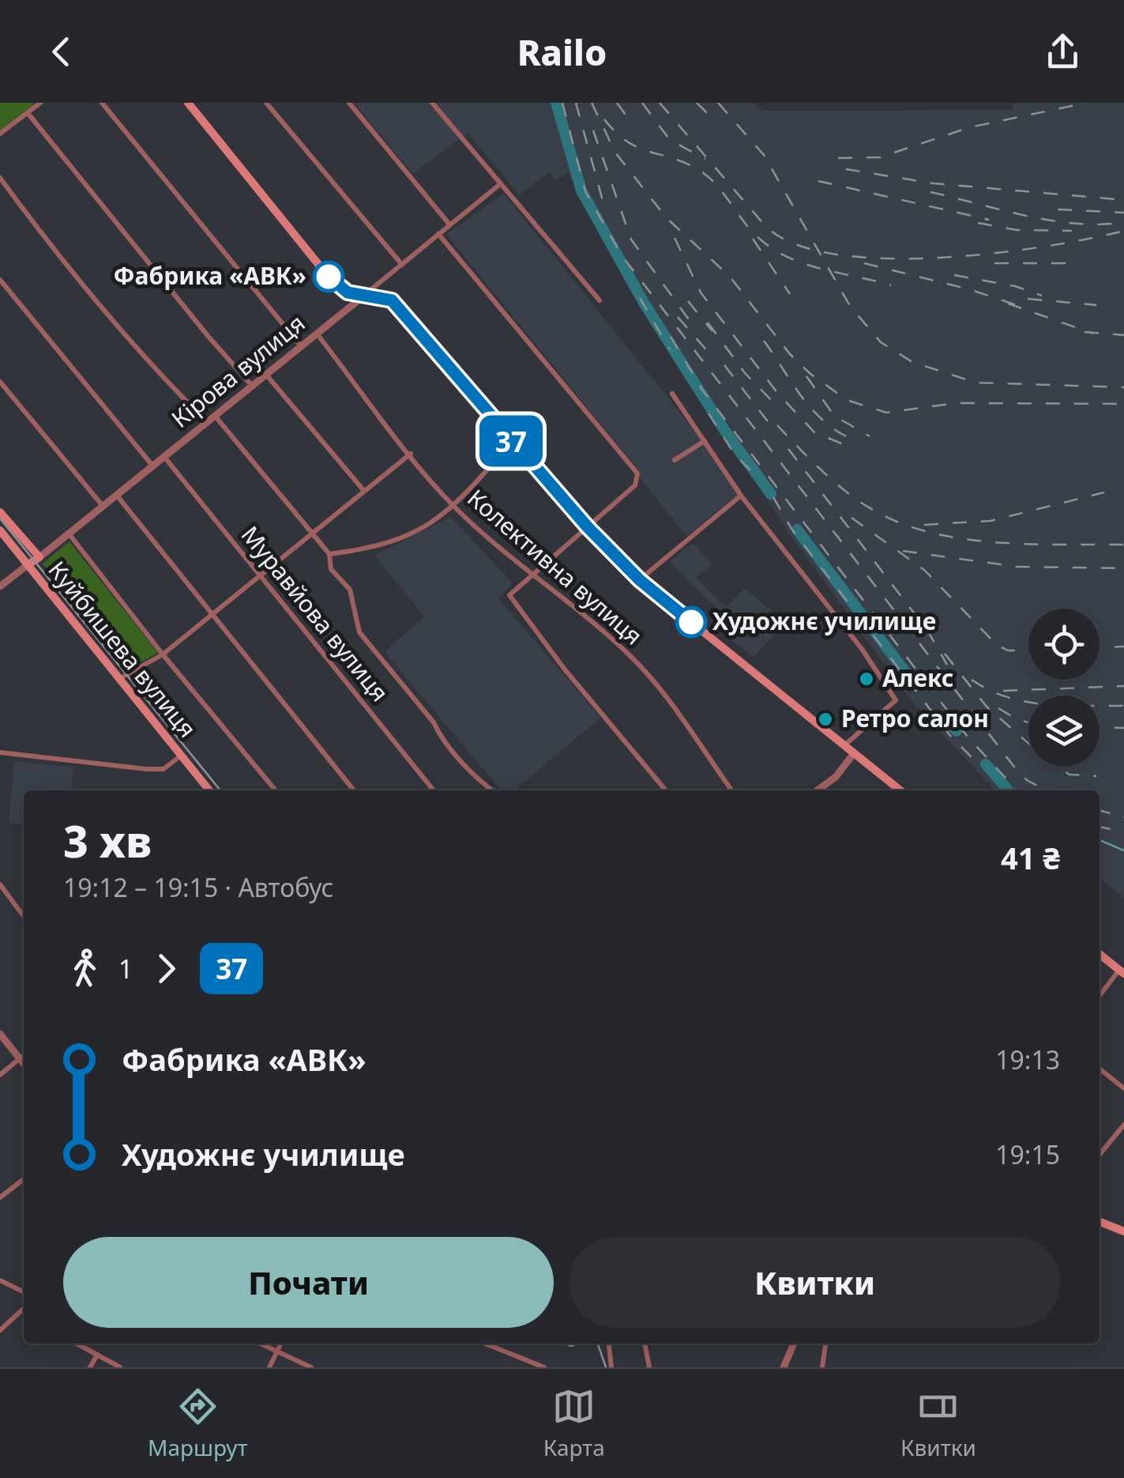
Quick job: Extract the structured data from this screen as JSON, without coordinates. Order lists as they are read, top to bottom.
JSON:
{
  "streets": {
    "main road": ["Кірова вулиця", "Куйбишева вулиця"],
    "street": ["Колективна вулиця", "Муравйова вулиця"]
  },
  "crossings": [
    ["Кірова вулиця", "Колективна вулиця"],
    ["Кірова вулиця", "Муравйова вулиця"],
    ["Кірова вулиця", "Куйбишева вулиця"]
  ],
  "places": [
    "Фабрика «АВК»",
    "Художнє училище",
    "Алекс",
    "Ретро салон"
  ],
  "lines": ["bus line 37"],
  "page": {
    "header": "Railo",
    "on_map": "37",
    "heading": ["3 хв", "19:12 – 19:15 · Автобус", "41 ₴"],
    "legs": ["1", "37"],
    "list": [
      {
        "name": "Фабрика «АВК»",
        "value": "19:13"
      },
      {
        "name": "Художнє училище",
        "value": "19:15"
      }
    ],
    "buttons": ["Почати", "Квитки"],
    "tabs": ["Маршрут", "Карта", "Квитки"]
  }
}
